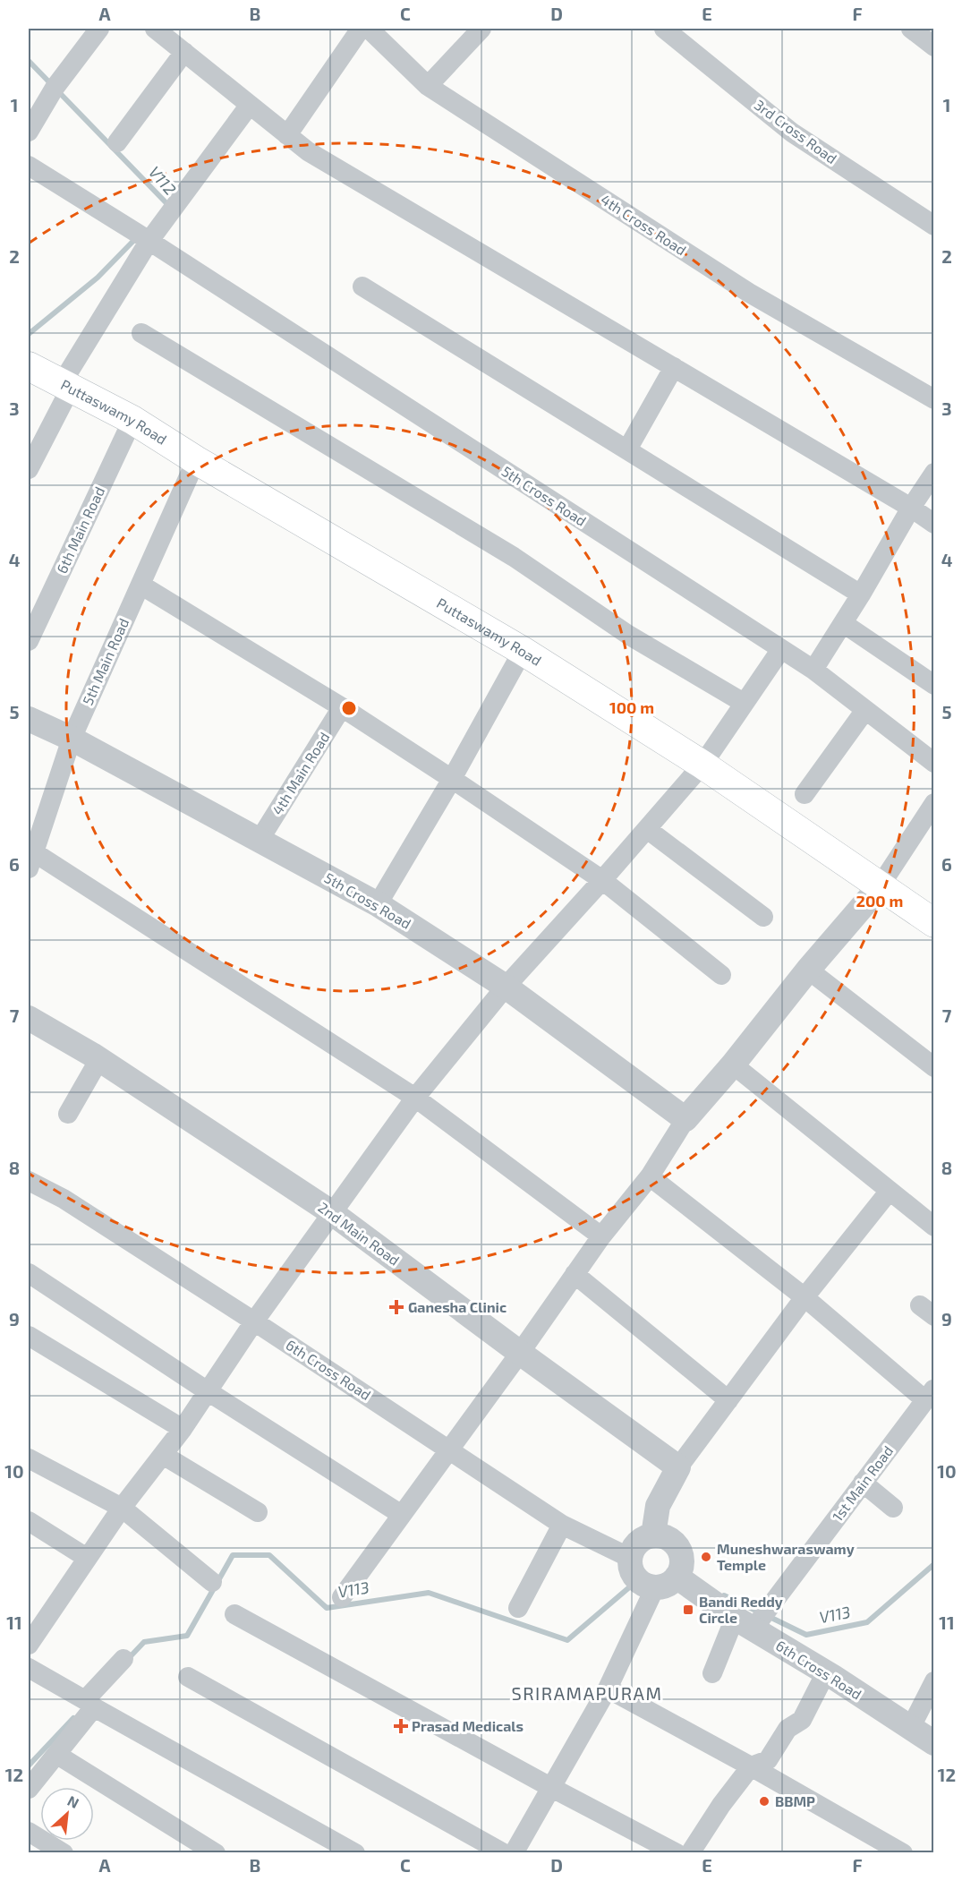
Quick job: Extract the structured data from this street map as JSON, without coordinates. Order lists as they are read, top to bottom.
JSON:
{
  "streets": {
    "main road": ["Puttaswamy Road"],
    "street": [
      "3rd Cross Road",
      "4th Cross Road",
      "5th Cross Road",
      "6th Main Road",
      "5th Main Road",
      "4th Main Road",
      "2nd Main Road",
      "6th Cross Road",
      "1st Main Road"
    ]
  },
  "crossings": [
    ["Puttaswamy Road", "6th Main Road"],
    ["Puttaswamy Road", "5th Main Road"],
    ["5th Cross Road", "5th Main Road"],
    ["5th Cross Road", "4th Main Road"],
    ["6th Cross Road", "1st Main Road"]
  ],
  "districts": ["SRIRAMAPURAM"],
  "water": ["V112", "V113"],
  "places": {
    "health": ["Ganesha Clinic", "Prasad Medicals"],
    "other": ["Muneshwaraswamy Temple", "BBMP"],
    "transit": ["Bandi Reddy Circle"]
  },
  "north": "top right",
  "grid": {
    "columns": [
      "A",
      "B",
      "C",
      "D",
      "E",
      "F"
    ],
    "rows": [
      "1",
      "2",
      "3",
      "4",
      "5",
      "6",
      "7",
      "8",
      "9",
      "10",
      "11",
      "12"
    ]
  },
  "rings": ["100 m", "200 m"]
}
